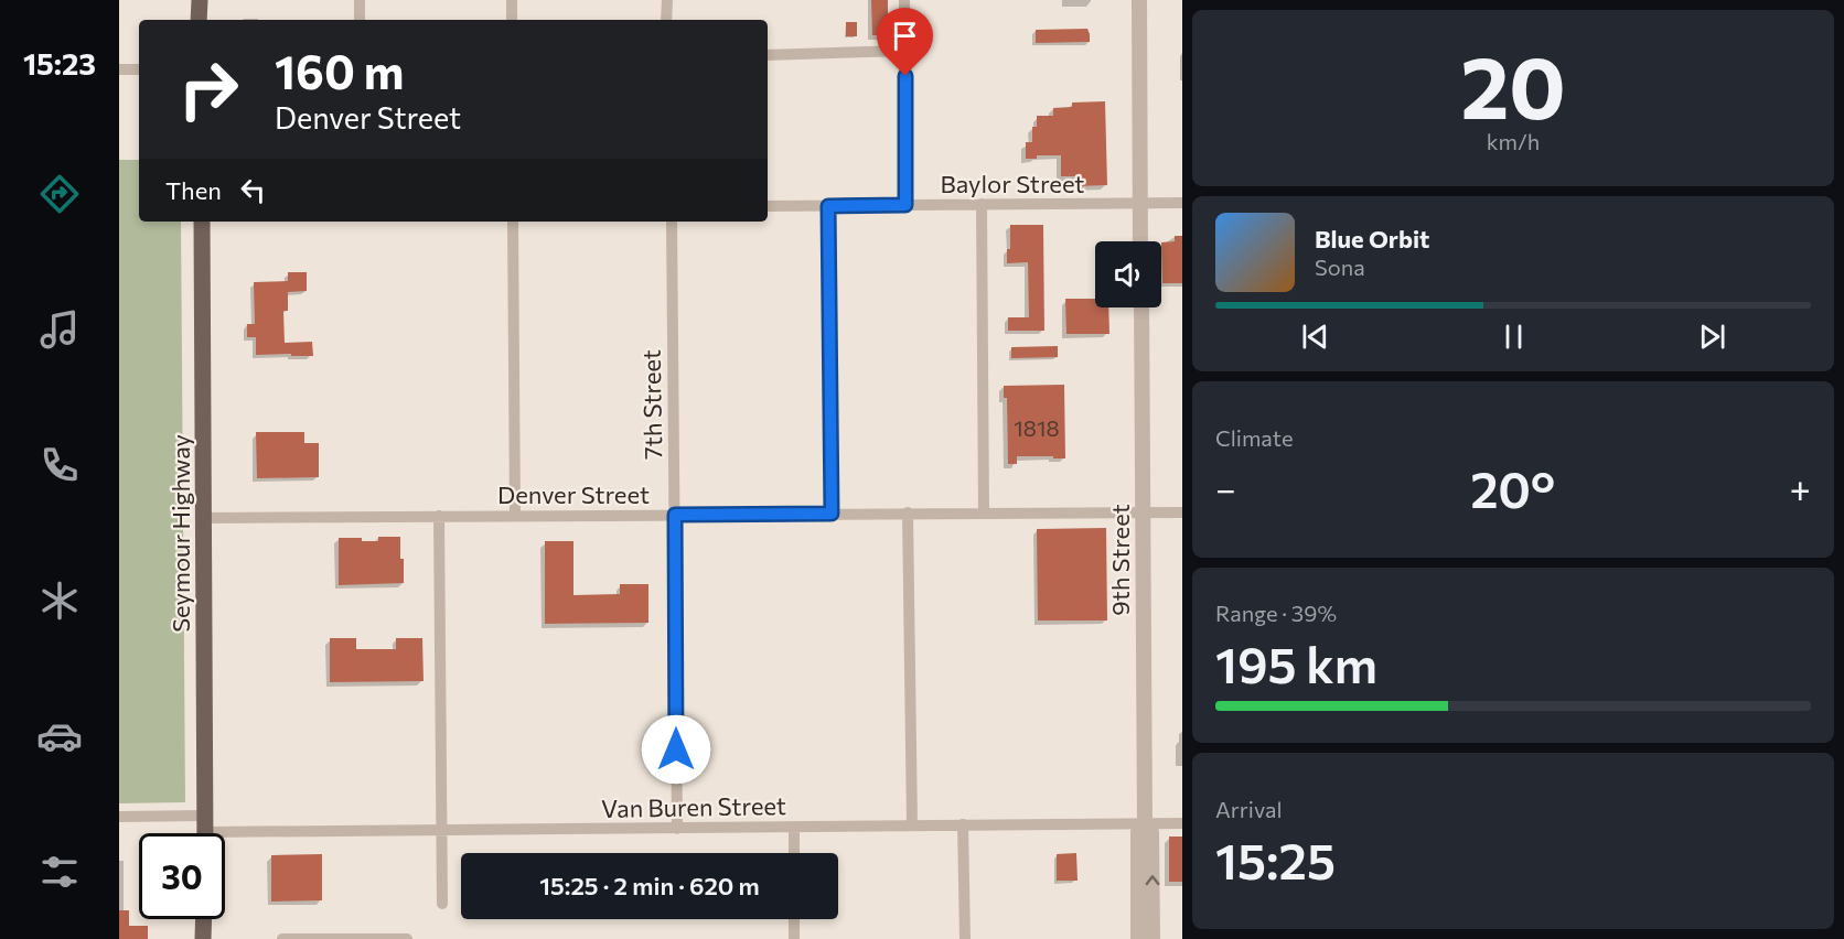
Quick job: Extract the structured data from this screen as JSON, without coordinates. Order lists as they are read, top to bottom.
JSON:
{
  "streets": {
    "main road": ["Seymour Highway"],
    "street": [
      "Baylor Street",
      "7th Street",
      "Denver Street",
      "9th Street",
      "Van Buren Street"
    ]
  },
  "crossings": [
    ["7th Street", "Denver Street"],
    ["7th Street", "Van Buren Street"],
    ["Denver Street", "Seymour Highway"],
    ["Denver Street", "9th Street"],
    ["Seymour Highway", "Van Buren Street"],
    ["9th Street", "Van Buren Street"]
  ],
  "house_numbers": ["1818"],
  "page": {
    "tabs": "15:23",
    "tile": [
      ["20", "km/h"],
      "Climate",
      ["Range · 39%", "195 km"],
      ["Arrival", "15:25"]
    ],
    "turn": ["160 m", "Denver Street"],
    "then": "Then",
    "song": ["Blue Orbit", "Sona"],
    "heat": ["−", "20°", "+"],
    "limit": "30",
    "trip": "15:25 · 2 min · 620 m"
  }
}
